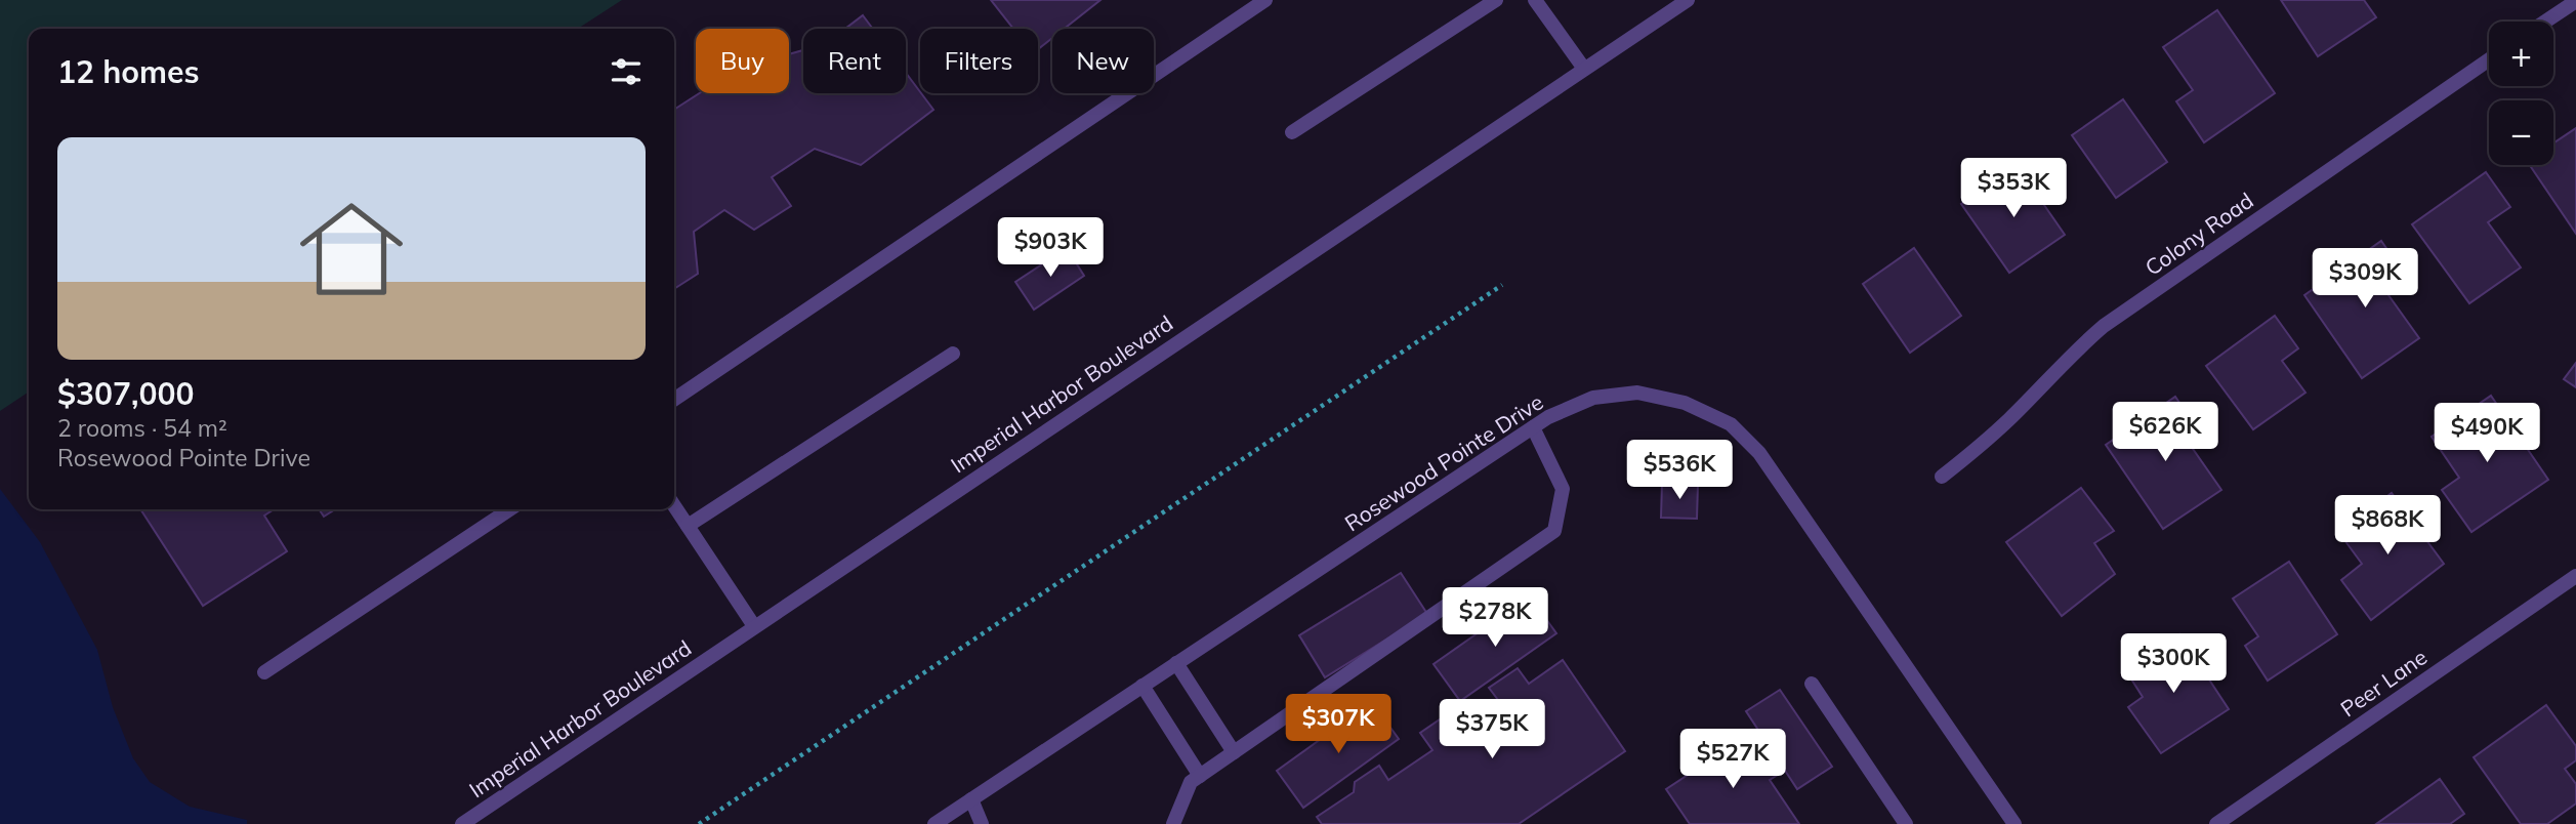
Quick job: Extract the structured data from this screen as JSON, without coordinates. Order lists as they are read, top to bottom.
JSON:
{
  "streets": {
    "street": [
      "Colony Road",
      "Imperial Harbor Boulevard",
      "Rosewood Pointe Drive",
      "Peer Lane"
    ]
  },
  "page": {
    "map_buttons": ["+", "−"],
    "chip": [
      "Buy",
      "Rent",
      "Filters",
      "New"
    ],
    "heading": "12 homes",
    "list": [
      {
        "name": "$307,000",
        "note": "2 rooms · 54 m² · Rosewood Pointe Drive"
      }
    ],
    "price": [
      "$353K",
      "$903K",
      "$309K",
      "$626K",
      "$490K",
      "$536K",
      "$868K",
      "$278K",
      "$300K",
      "$307K",
      "$375K",
      "$527K"
    ]
  }
}
